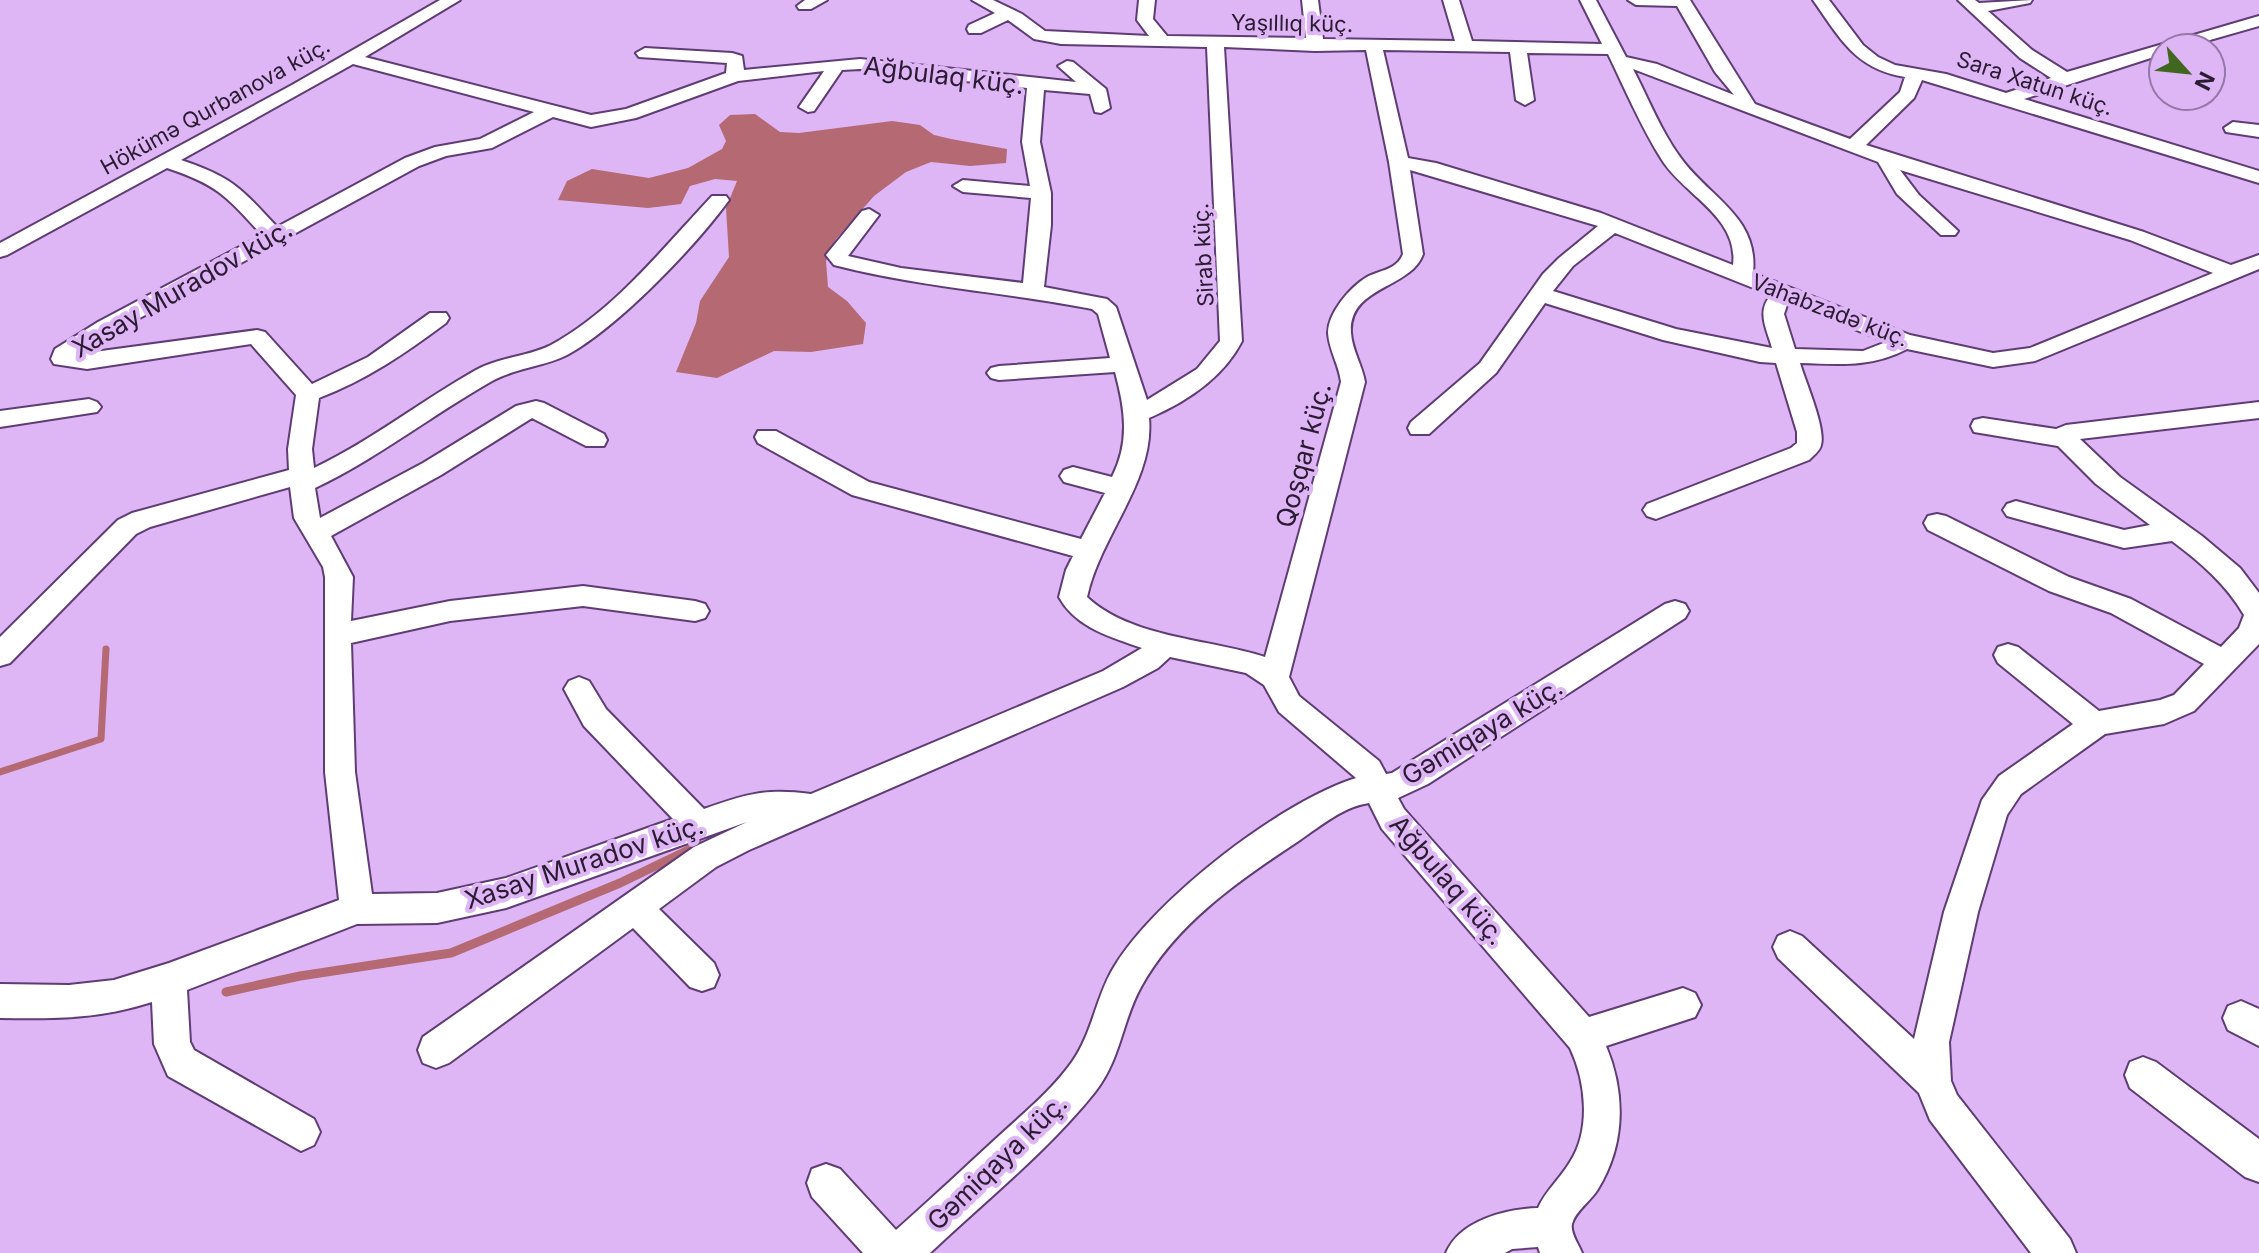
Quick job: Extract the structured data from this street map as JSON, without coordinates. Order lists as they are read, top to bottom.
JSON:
{
  "streets": {
    "street": [
      "Yaşıllıq küç.",
      "Ağbulaq küç.",
      "Sara Xatun küç.",
      "Hökümə Qurbanova küç.",
      "Sirab küç.",
      "Xasay Muradov küç.",
      "Vahabzadə küç.",
      "Qoşqar küç.",
      "Gəmiqaya küç."
    ]
  },
  "crossings": [
    ["Yaşıllıq küç.", "Sirab küç."],
    ["Yaşıllıq küç.", "Vahabzadə küç."],
    ["Yaşıllıq küç.", "Qoşqar küç."],
    ["Ağbulaq küç.", "Hökümə Qurbanova küç."],
    ["Ağbulaq küç.", "Sirab küç."],
    ["Ağbulaq küç.", "Xasay Muradov küç."],
    ["Ağbulaq küç.", "Qoşqar küç."],
    ["Ağbulaq küç.", "Gəmiqaya küç."],
    ["Vahabzadə küç.", "Qoşqar küç."]
  ],
  "north": "bottom right"
}
